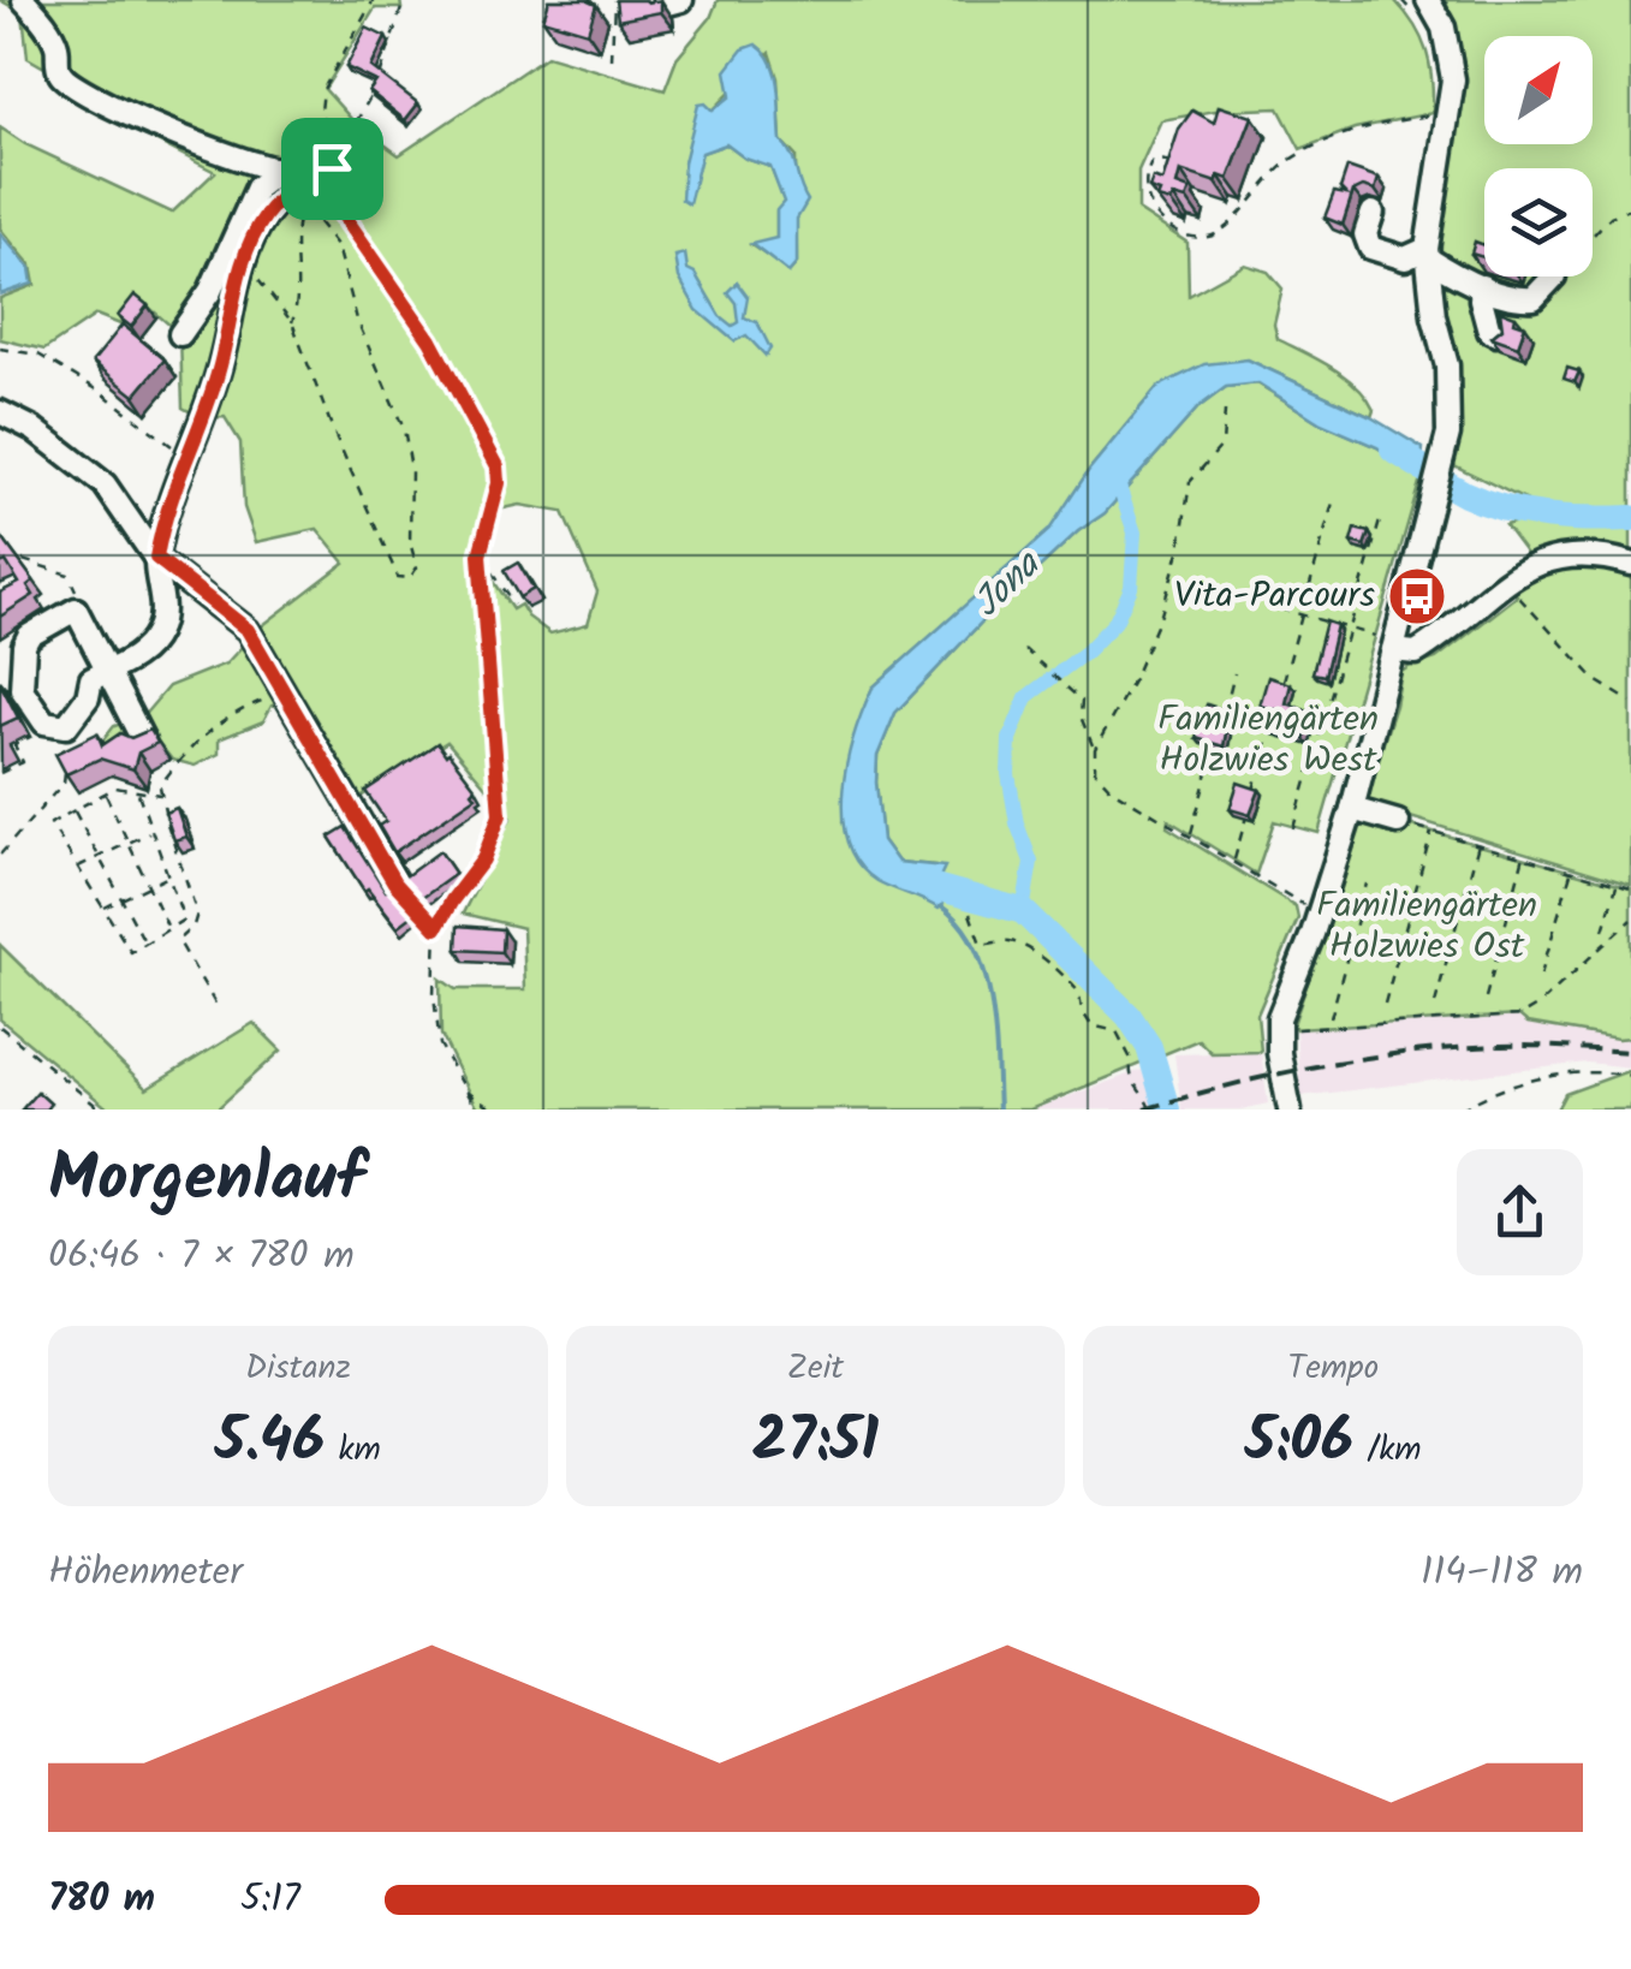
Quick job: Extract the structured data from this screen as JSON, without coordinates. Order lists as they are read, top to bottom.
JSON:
{
  "water": ["Jona"],
  "parks": ["Familiengärten Holzwies West", "Familiengärten Holzwies Ost"],
  "places": {
    "bus stop": ["Vita-Parcours"]
  },
  "north": "top right",
  "page": {
    "heading": ["Morgenlauf", "06:46 · 7 × 780 m"],
    "stats": [
      ["Distanz", "5.46 km"],
      ["Zeit", "27:51"],
      ["Tempo", "5:06 /km"]
    ],
    "chart": ["Höhenmeter", "114–118 m"],
    "list": [
      {
        "name": "780 m",
        "note": "5:17"
      }
    ]
  }
}
